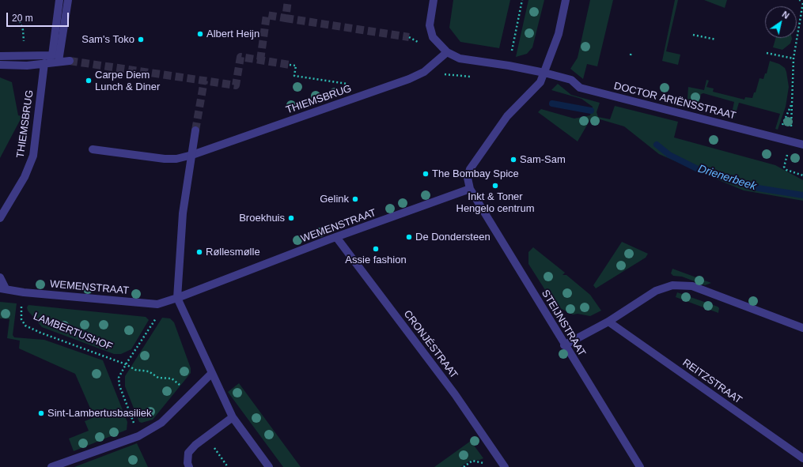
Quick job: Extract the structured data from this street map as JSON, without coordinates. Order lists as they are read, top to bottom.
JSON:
{
  "streets": {
    "street": [
      "THIEMSBRUG",
      "DOCTOR ARIËNSSTRAAT",
      "WEMENSTRAAT",
      "STEIJNSTRAAT",
      "CRONJÉSTRAAT",
      "REITZSTRAAT"
    ],
    "path": ["LAMBERTUSHOF"]
  },
  "crossings": [
    ["WEMENSTRAAT", "STEIJNSTRAAT"],
    ["WEMENSTRAAT", "LAMBERTUSHOF"],
    ["WEMENSTRAAT", "CRONJÉSTRAAT"]
  ],
  "water": ["Drienerbeek"],
  "places": [
    "Albert Heijn",
    "Sam's Toko",
    "Carpe Diem Lunch & Diner",
    "Sam-Sam",
    "The Bombay Spice",
    "Inkt & Toner Hengelo centrum",
    "Gelink",
    "Broekhuis",
    "De Dondersteen",
    "Assie fashion",
    "Røllesmølle",
    "Sint-Lambertusbasiliek"
  ],
  "scale_bar": "20 m",
  "north": "top right"
}
